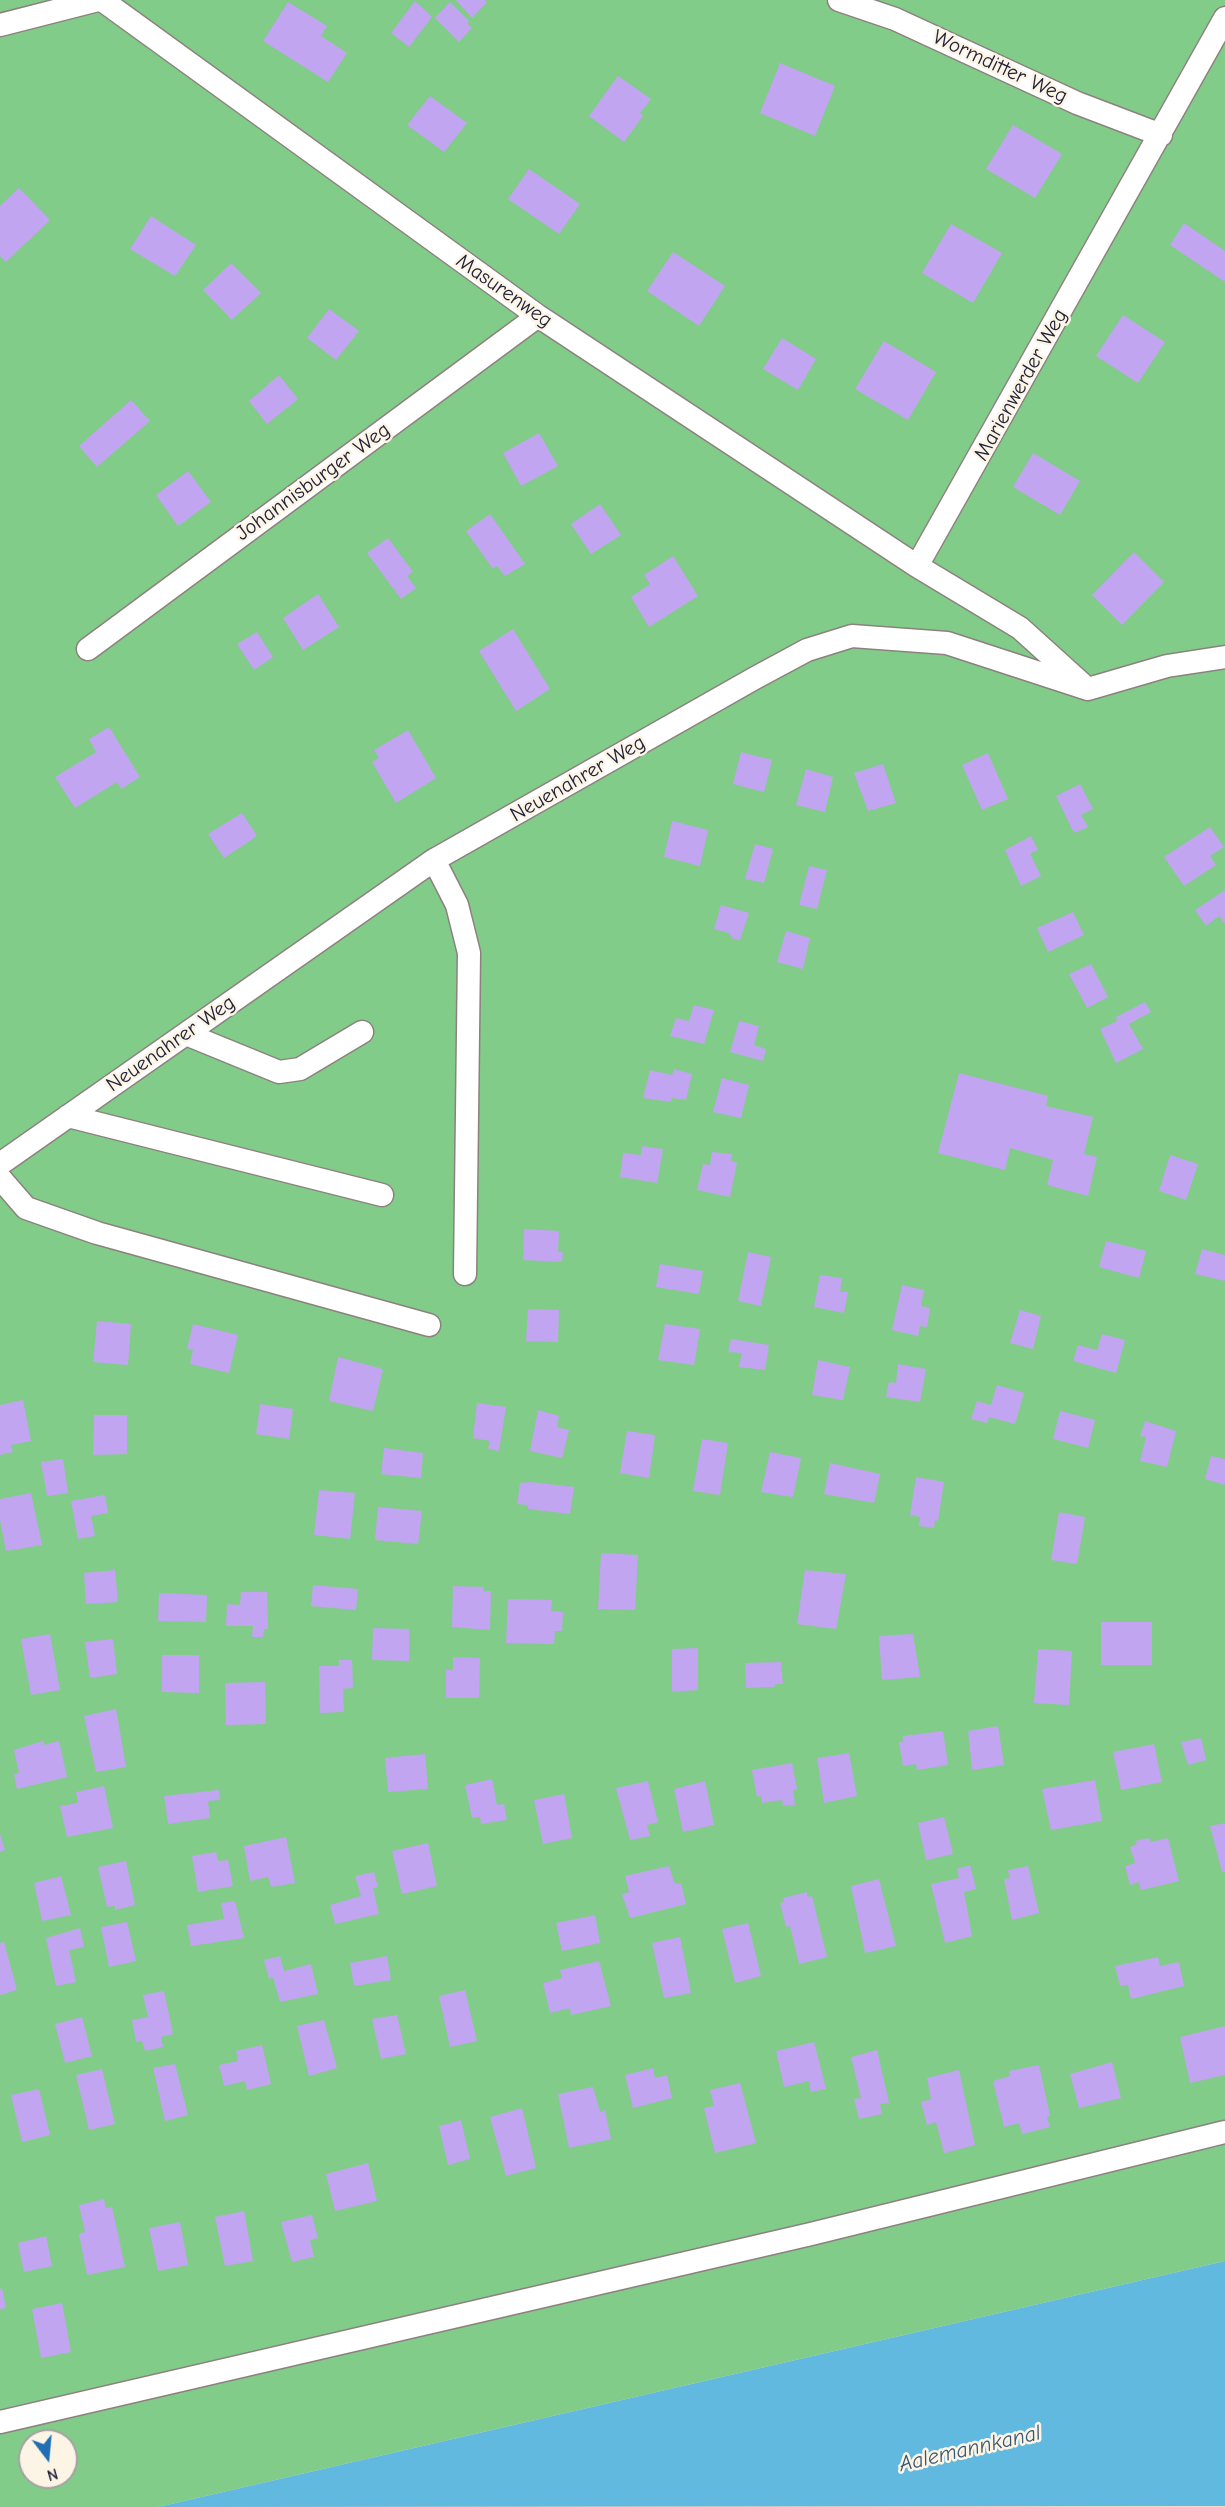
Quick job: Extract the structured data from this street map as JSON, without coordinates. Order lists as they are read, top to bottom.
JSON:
{
  "streets": {
    "lane": [
      "Wormditter Weg",
      "Masurenweg",
      "Marienwerder Weg",
      "Johannisburger Weg",
      "Neuenahrer Weg"
    ]
  },
  "crossings": [
    ["Wormditter Weg", "Marienwerder Weg"],
    ["Masurenweg", "Marienwerder Weg"],
    ["Masurenweg", "Johannisburger Weg"]
  ],
  "water": ["Aalemannkanal"],
  "north": "bottom"
}
